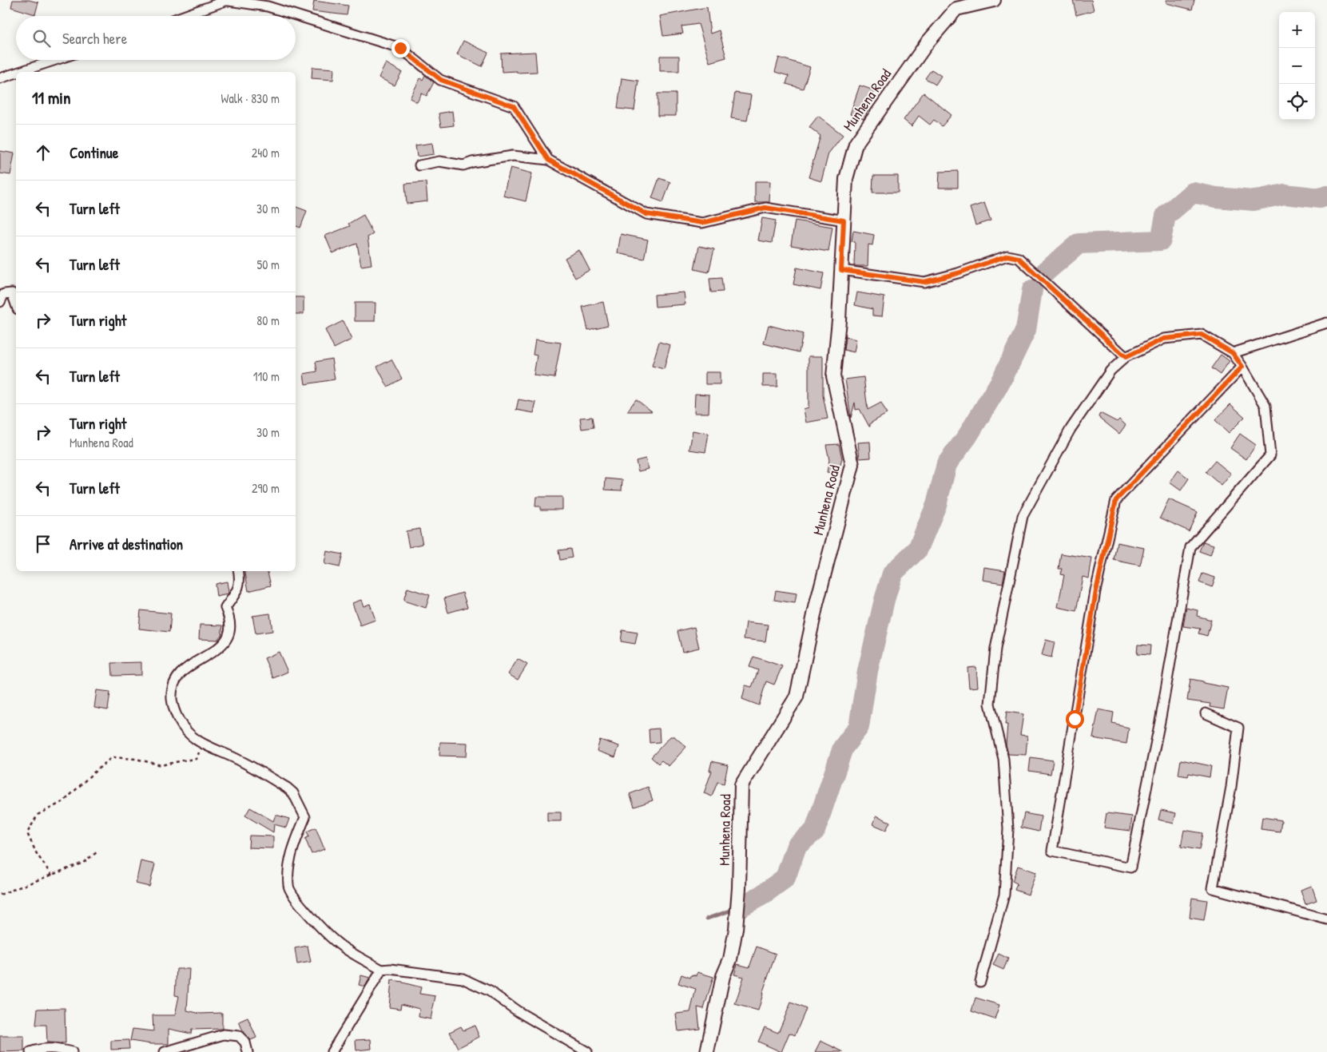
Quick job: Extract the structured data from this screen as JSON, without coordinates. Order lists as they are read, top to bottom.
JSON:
{
  "streets": {
    "street": ["Munhena Road"]
  },
  "page": {
    "map_buttons": ["+", "−"],
    "search": "Search here",
    "heading": ["11 min", "Walk · 830 m"],
    "list": [
      ["Continue", "240 m"],
      ["Turn left", "30 m"],
      ["Turn left", "50 m"],
      ["Turn right", "80 m"],
      ["Turn left", "110 m"],
      ["Turn right", "Munhena Road", "30 m"],
      ["Turn left", "290 m"],
      "Arrive at destination"
    ]
  }
}
